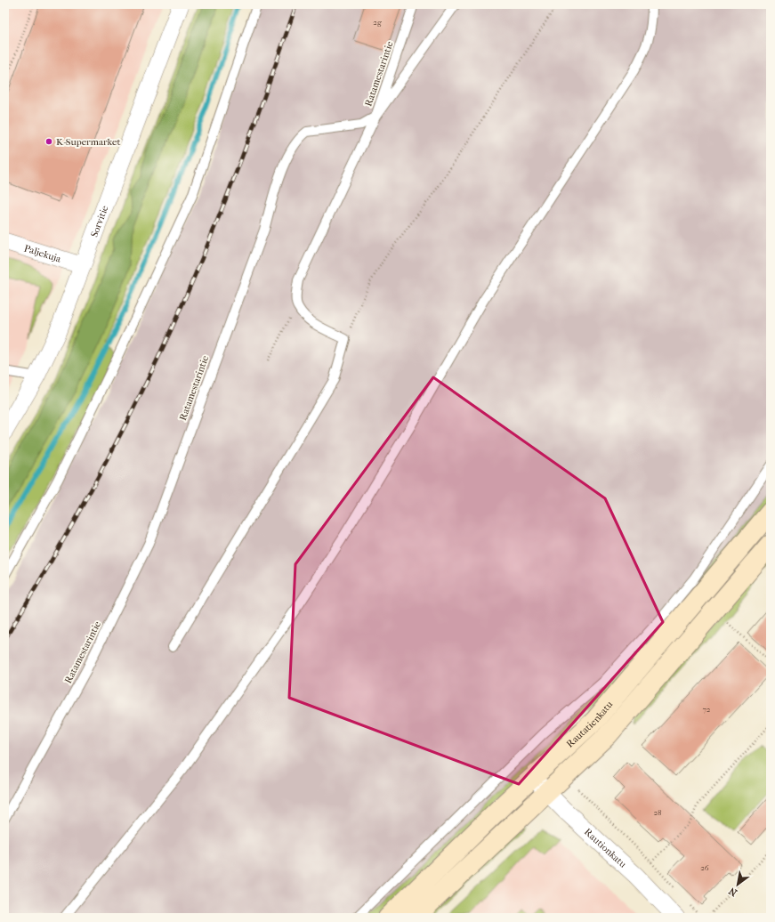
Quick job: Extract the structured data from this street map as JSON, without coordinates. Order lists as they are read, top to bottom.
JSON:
{
  "streets": {
    "main road": ["Rautatienkatu"],
    "street": ["Sorvitie", "Paljekuja", "Rautionkatu"],
    "lane": ["Ratamestarintie"]
  },
  "crossings": [
    ["Sorvitie", "Paljekuja"],
    ["Rautatienkatu", "Rautionkatu"]
  ],
  "places": ["K-Supermarket"],
  "house_numbers": [
    "2g",
    "72",
    "28",
    "26"
  ],
  "north": "bottom left"
}
